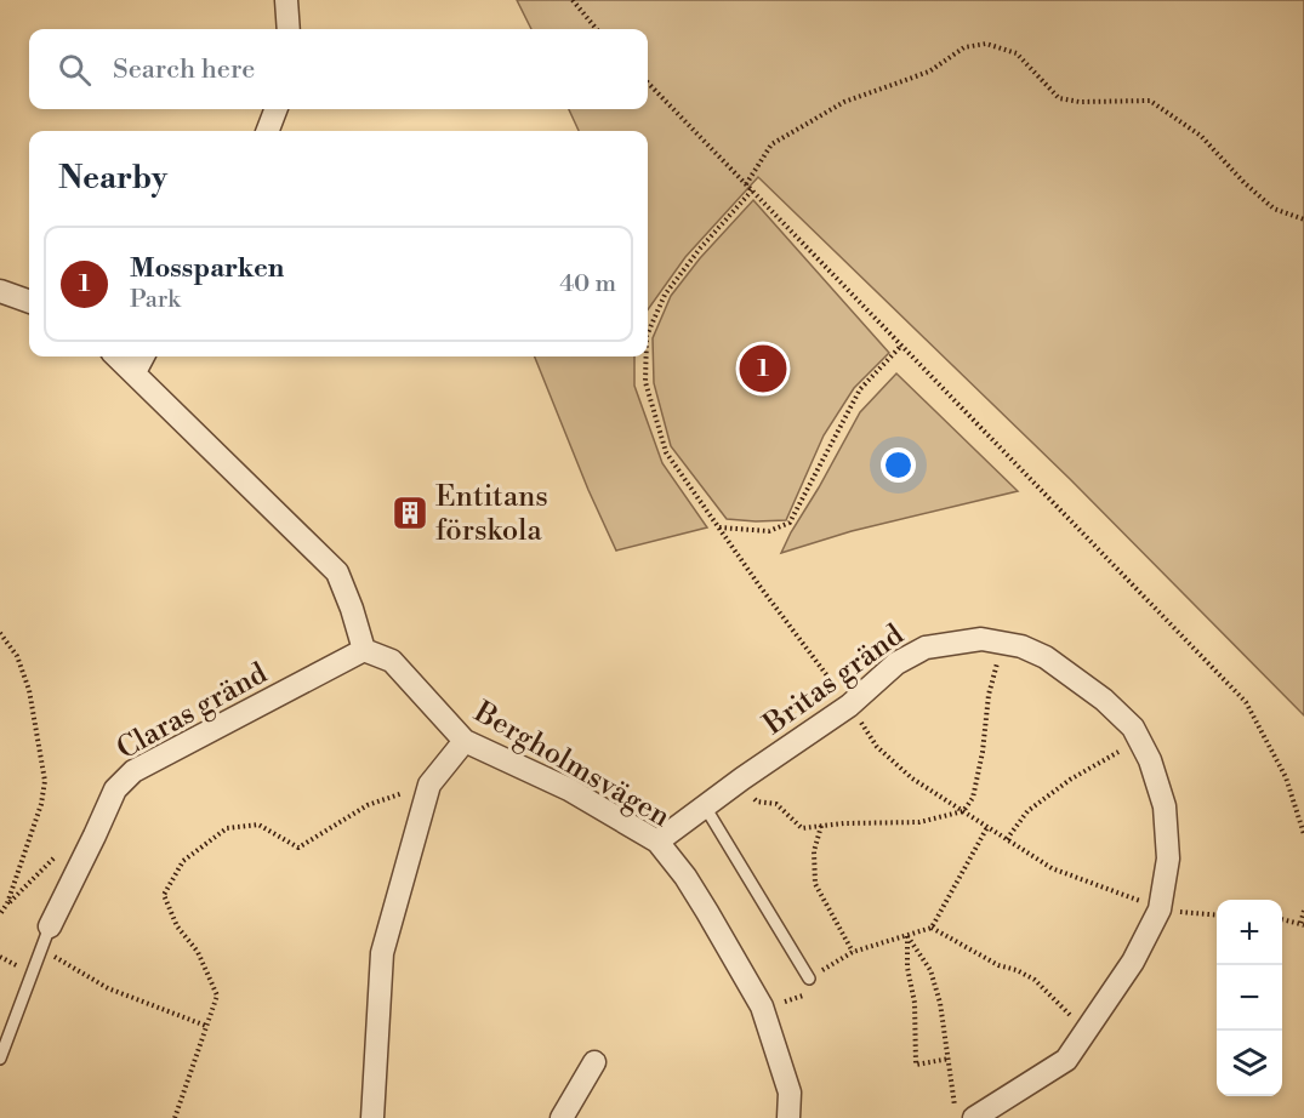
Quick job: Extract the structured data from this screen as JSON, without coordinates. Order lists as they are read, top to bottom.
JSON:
{
  "streets": {
    "street": ["Britas gränd", "Claras gränd", "Bergholmsvägen"]
  },
  "crossings": [
    ["Britas gränd", "Bergholmsvägen"],
    ["Claras gränd", "Bergholmsvägen"]
  ],
  "places": {
    "building": ["Entitans förskola"]
  },
  "page": {
    "search": "Search here",
    "heading": "Nearby",
    "list": [
      {
        "mark": "1",
        "name": "Mossparken",
        "note": "Park",
        "value": "40 m"
      }
    ],
    "pins": "1",
    "map_buttons": ["+", "−"]
  }
}
